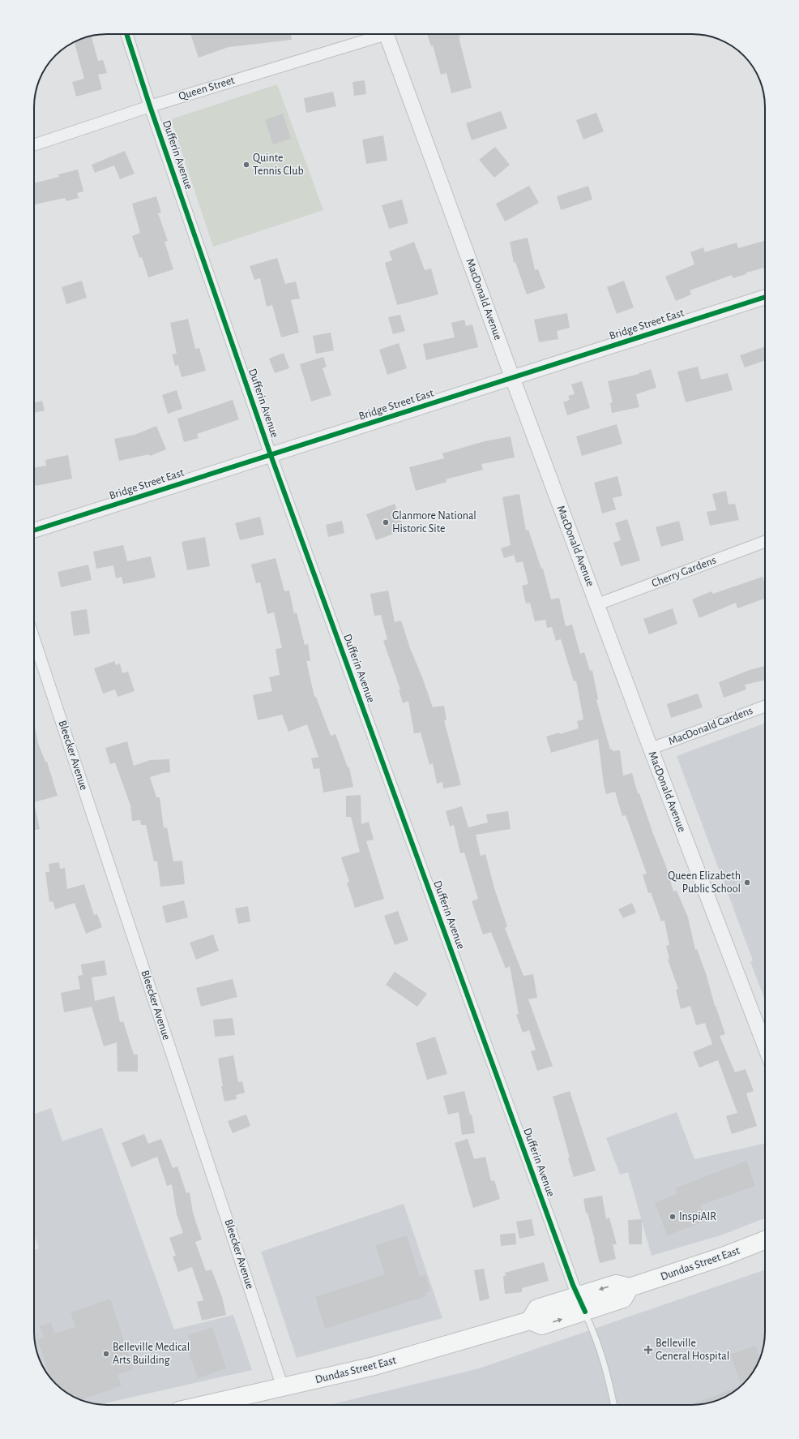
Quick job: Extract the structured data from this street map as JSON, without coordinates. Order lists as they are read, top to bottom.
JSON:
{
  "streets": {
    "main road": ["Dundas Street East"],
    "street": [
      "Queen Street",
      "Dufferin Avenue",
      "MacDonald Avenue",
      "Bridge Street East",
      "Cherry Gardens",
      "MacDonald Gardens",
      "Bleecker Avenue"
    ]
  },
  "crossings": [
    ["Queen Street", "Dufferin Avenue"],
    ["Dufferin Avenue", "Bridge Street East"],
    ["Dufferin Avenue", "Dundas Street East"],
    ["MacDonald Avenue", "Bridge Street East"],
    ["MacDonald Avenue", "Cherry Gardens"],
    ["MacDonald Avenue", "MacDonald Gardens"],
    ["Bleecker Avenue", "Dundas Street East"]
  ],
  "places": {
    "other": [
      "Quinte Tennis Club",
      "Glanmore National Historic Site",
      "Queen Elizabeth Public School",
      "InspiAIR",
      "Belleville Medical Arts Building"
    ],
    "health": ["Belleville General Hospital"]
  }
}
